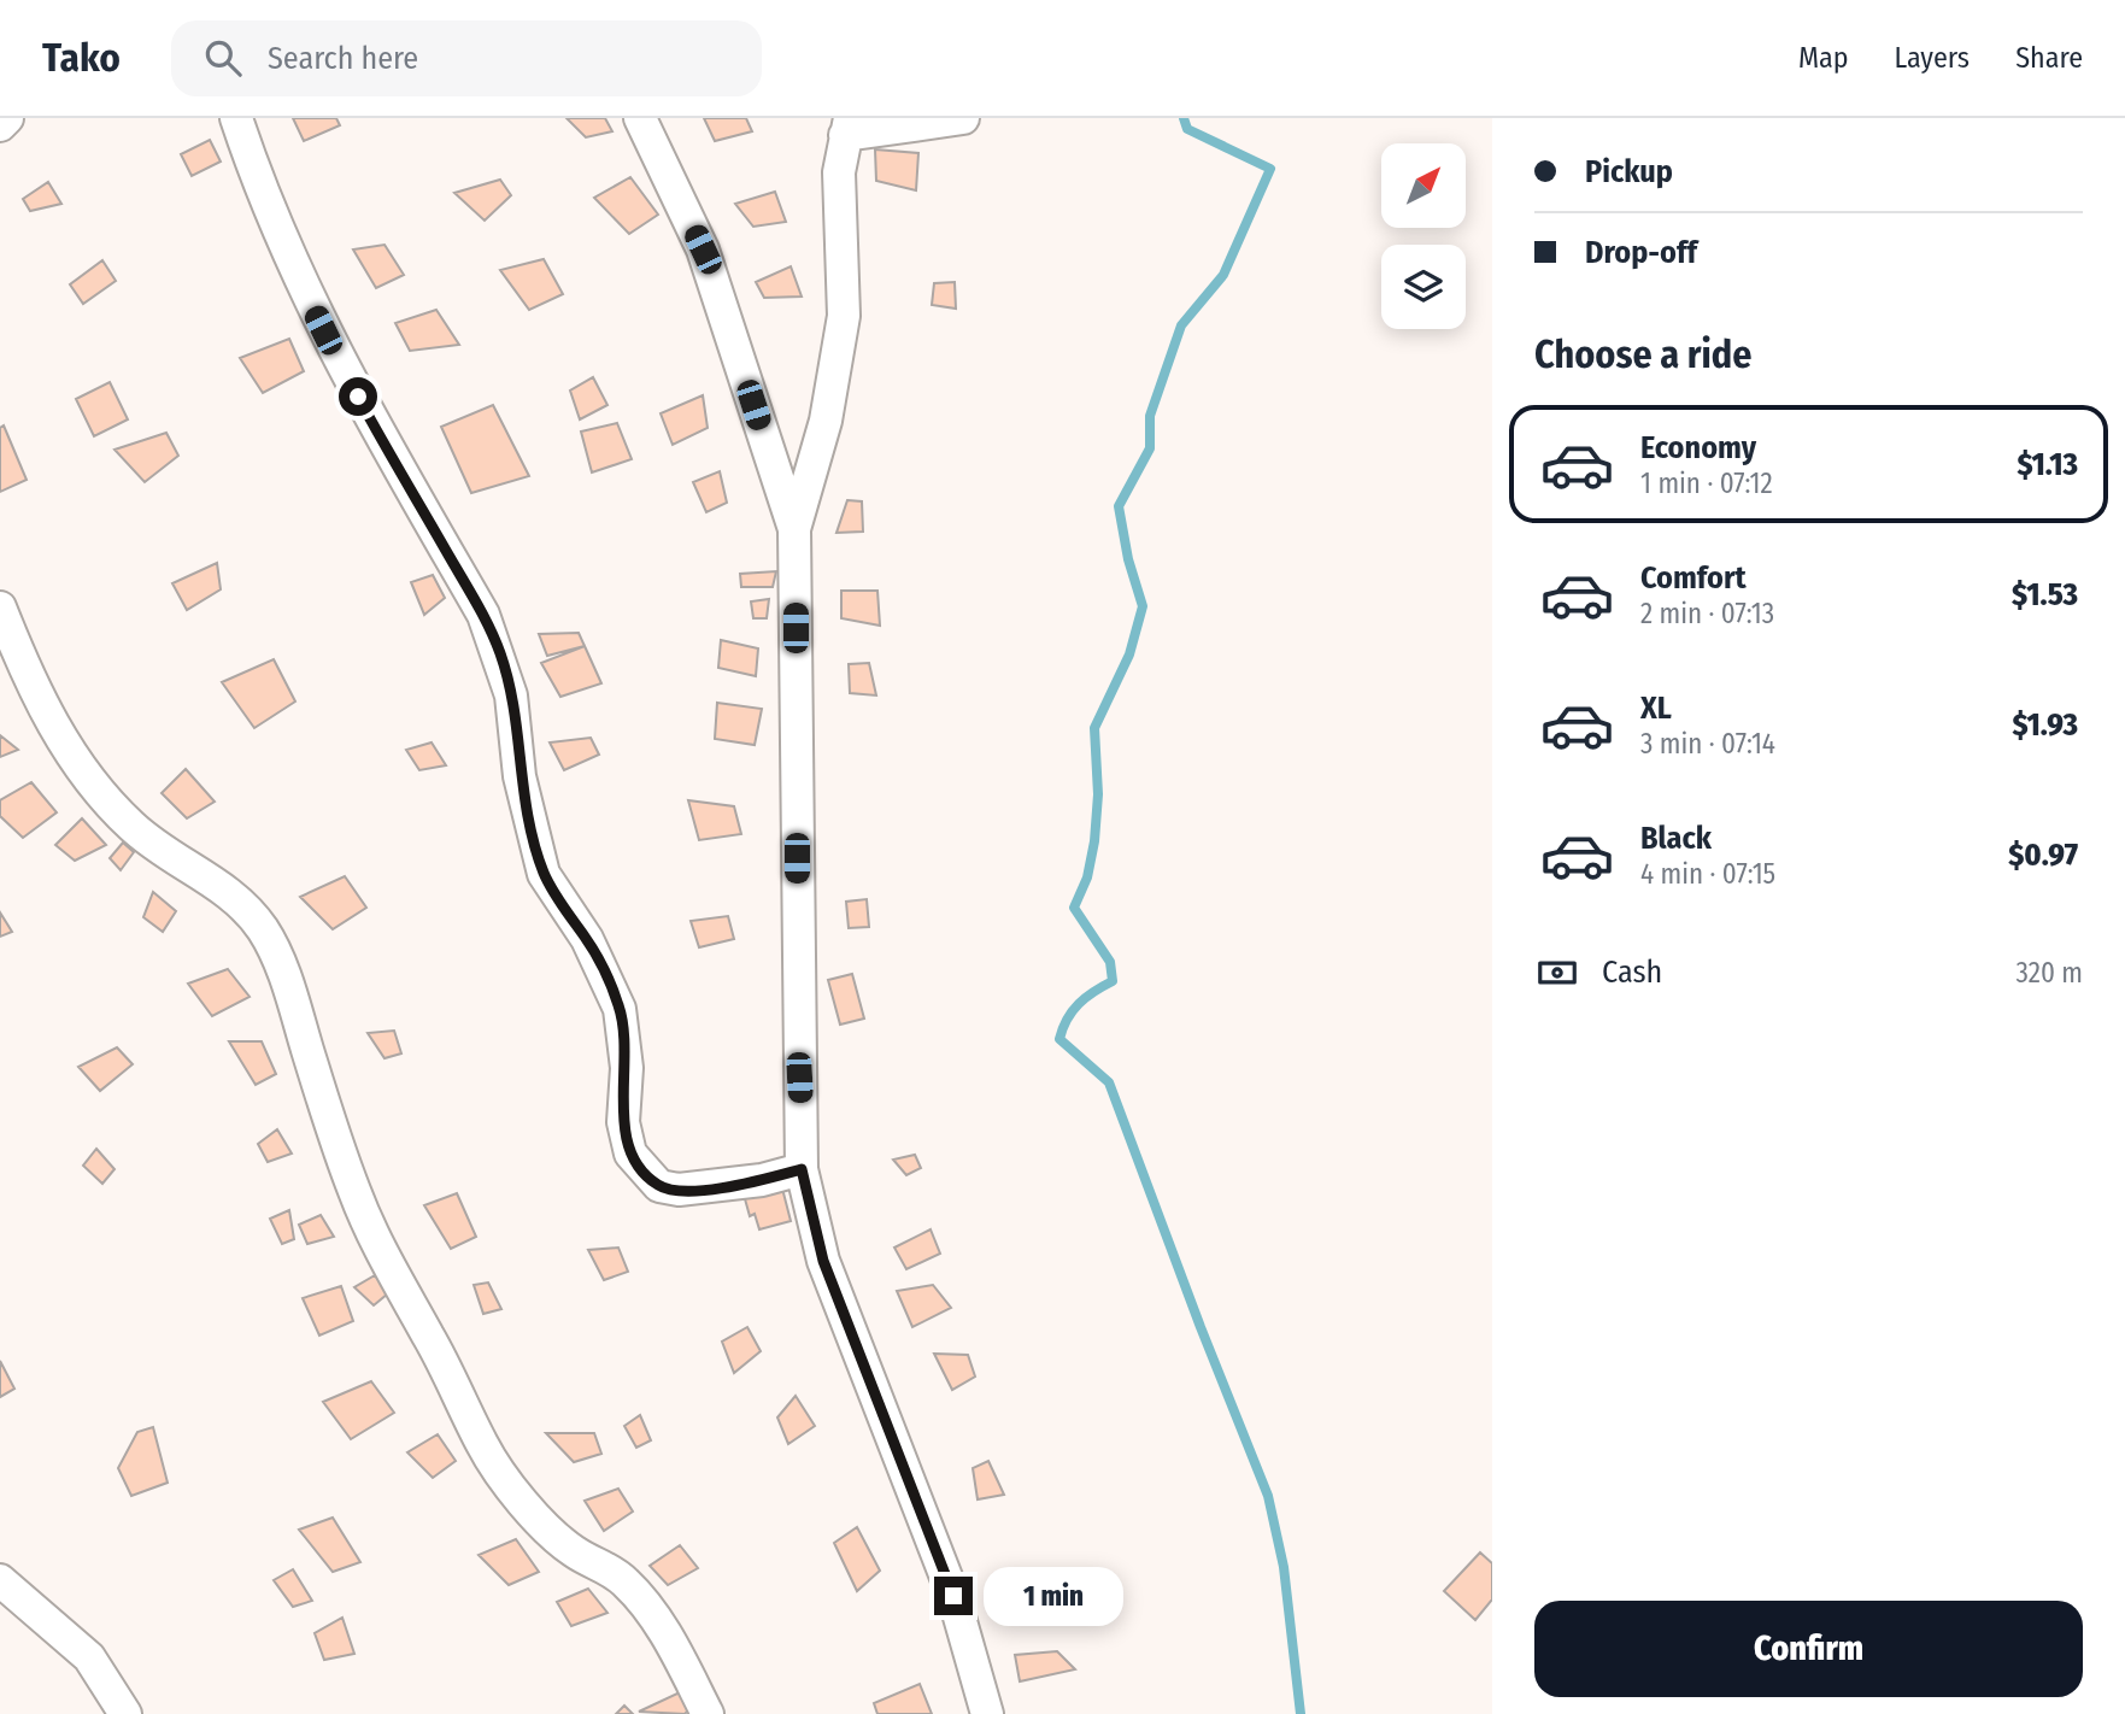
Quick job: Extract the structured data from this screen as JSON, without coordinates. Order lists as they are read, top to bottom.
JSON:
{
  "north": "top right",
  "page": {
    "header": "Tako",
    "search": "Search here",
    "nav": ["Map", "Layers", "Share"],
    "banner": ["Pickup", "Drop-off"],
    "heading": "Choose a ride",
    "list": [
      {
        "name": "Economy",
        "note": "1 min · 07:12",
        "value": "$1.13"
      },
      {
        "name": "Comfort",
        "note": "2 min · 07:13",
        "value": "$1.53"
      },
      {
        "name": "XL",
        "note": "3 min · 07:14",
        "value": "$1.93"
      },
      {
        "name": "Black",
        "note": "4 min · 07:15",
        "value": "$0.97"
      }
    ],
    "pay": ["Cash", "320 m"],
    "bubble": "1 min",
    "buttons": "Confirm"
  }
}
